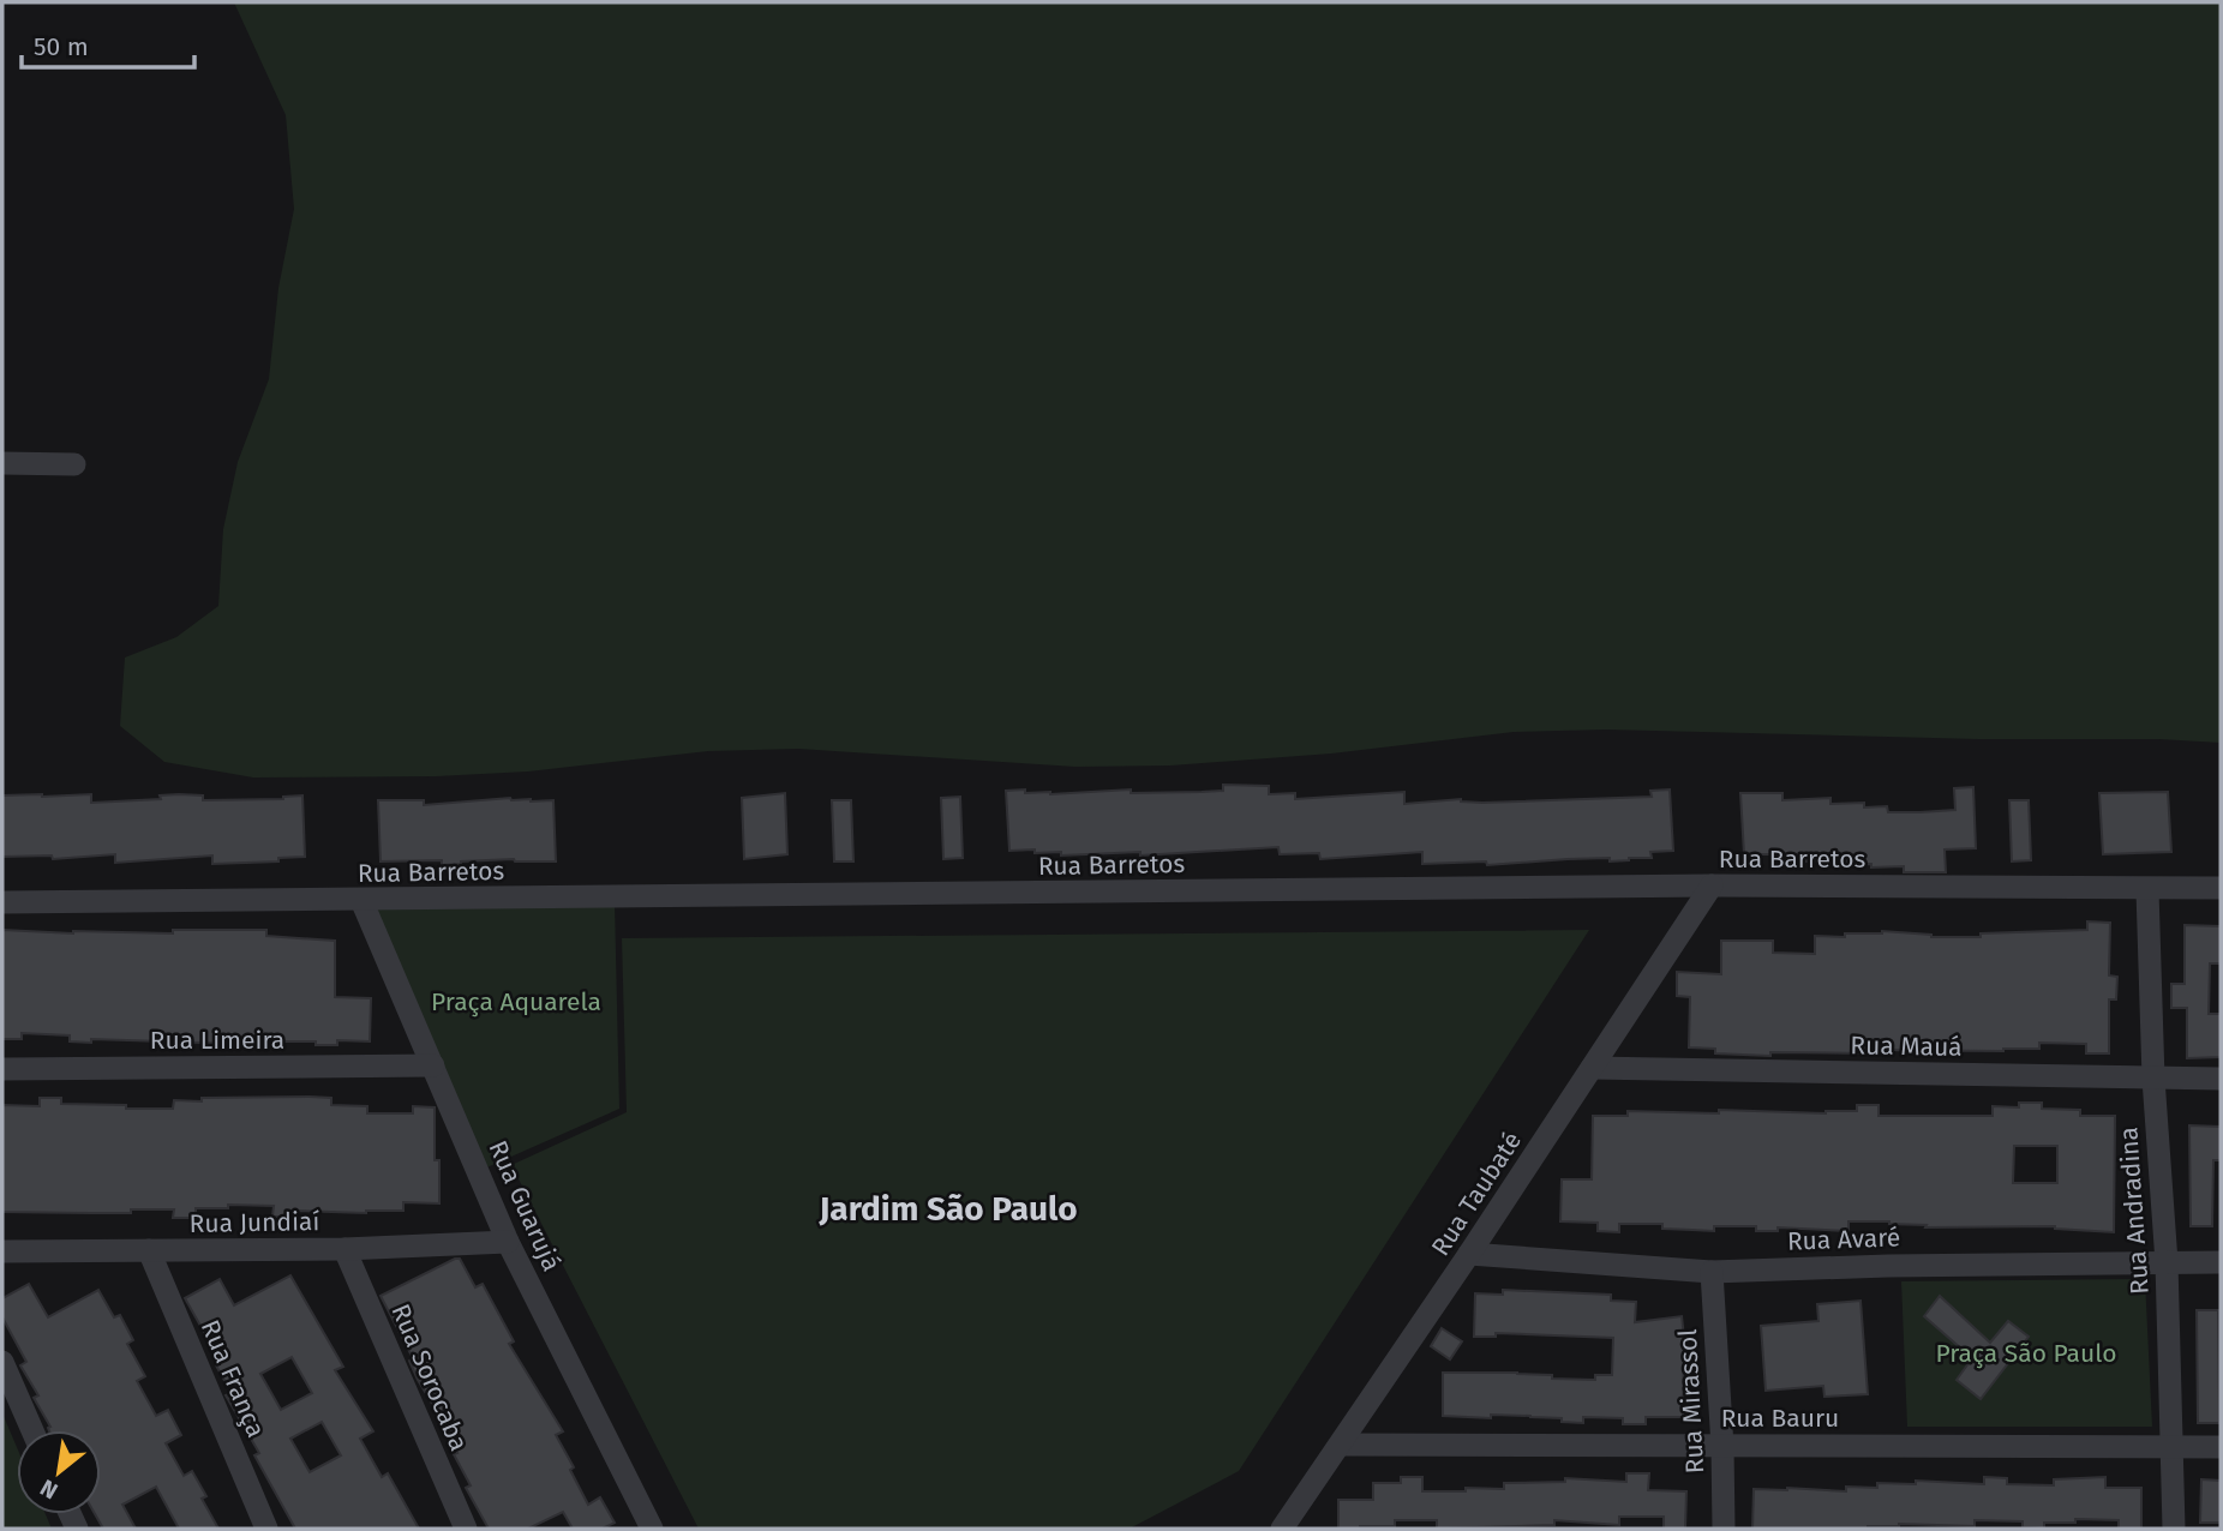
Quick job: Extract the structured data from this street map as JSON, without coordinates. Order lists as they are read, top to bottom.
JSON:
{
  "streets": {
    "street": [
      "Rua Barretos",
      "Rua Limeira",
      "Rua Mauá",
      "Rua Taubaté",
      "Rua Guarujá",
      "Rua Andradina",
      "Rua Jundiaí",
      "Rua Avaré",
      "Rua Sorocaba",
      "Rua França",
      "Rua Mirassol",
      "Rua Bauru"
    ]
  },
  "crossings": [
    ["Rua Barretos", "Rua Taubaté"],
    ["Rua Barretos", "Rua Guarujá"],
    ["Rua Barretos", "Rua Andradina"],
    ["Rua Limeira", "Rua Guarujá"],
    ["Rua Mauá", "Rua Taubaté"],
    ["Rua Mauá", "Rua Andradina"],
    ["Rua Taubaté", "Rua Avaré"],
    ["Rua Taubaté", "Rua Bauru"],
    ["Rua Guarujá", "Rua Jundiaí"],
    ["Rua Andradina", "Rua Avaré"],
    ["Rua Andradina", "Rua Bauru"],
    ["Rua Jundiaí", "Rua Sorocaba"],
    ["Rua Jundiaí", "Rua França"],
    ["Rua Avaré", "Rua Mirassol"],
    ["Rua Mirassol", "Rua Bauru"]
  ],
  "districts": ["Jardim São Paulo"],
  "parks": ["Praça Aquarela", "Praça São Paulo"],
  "scale_bar": "50 m",
  "north": "bottom left"
}
